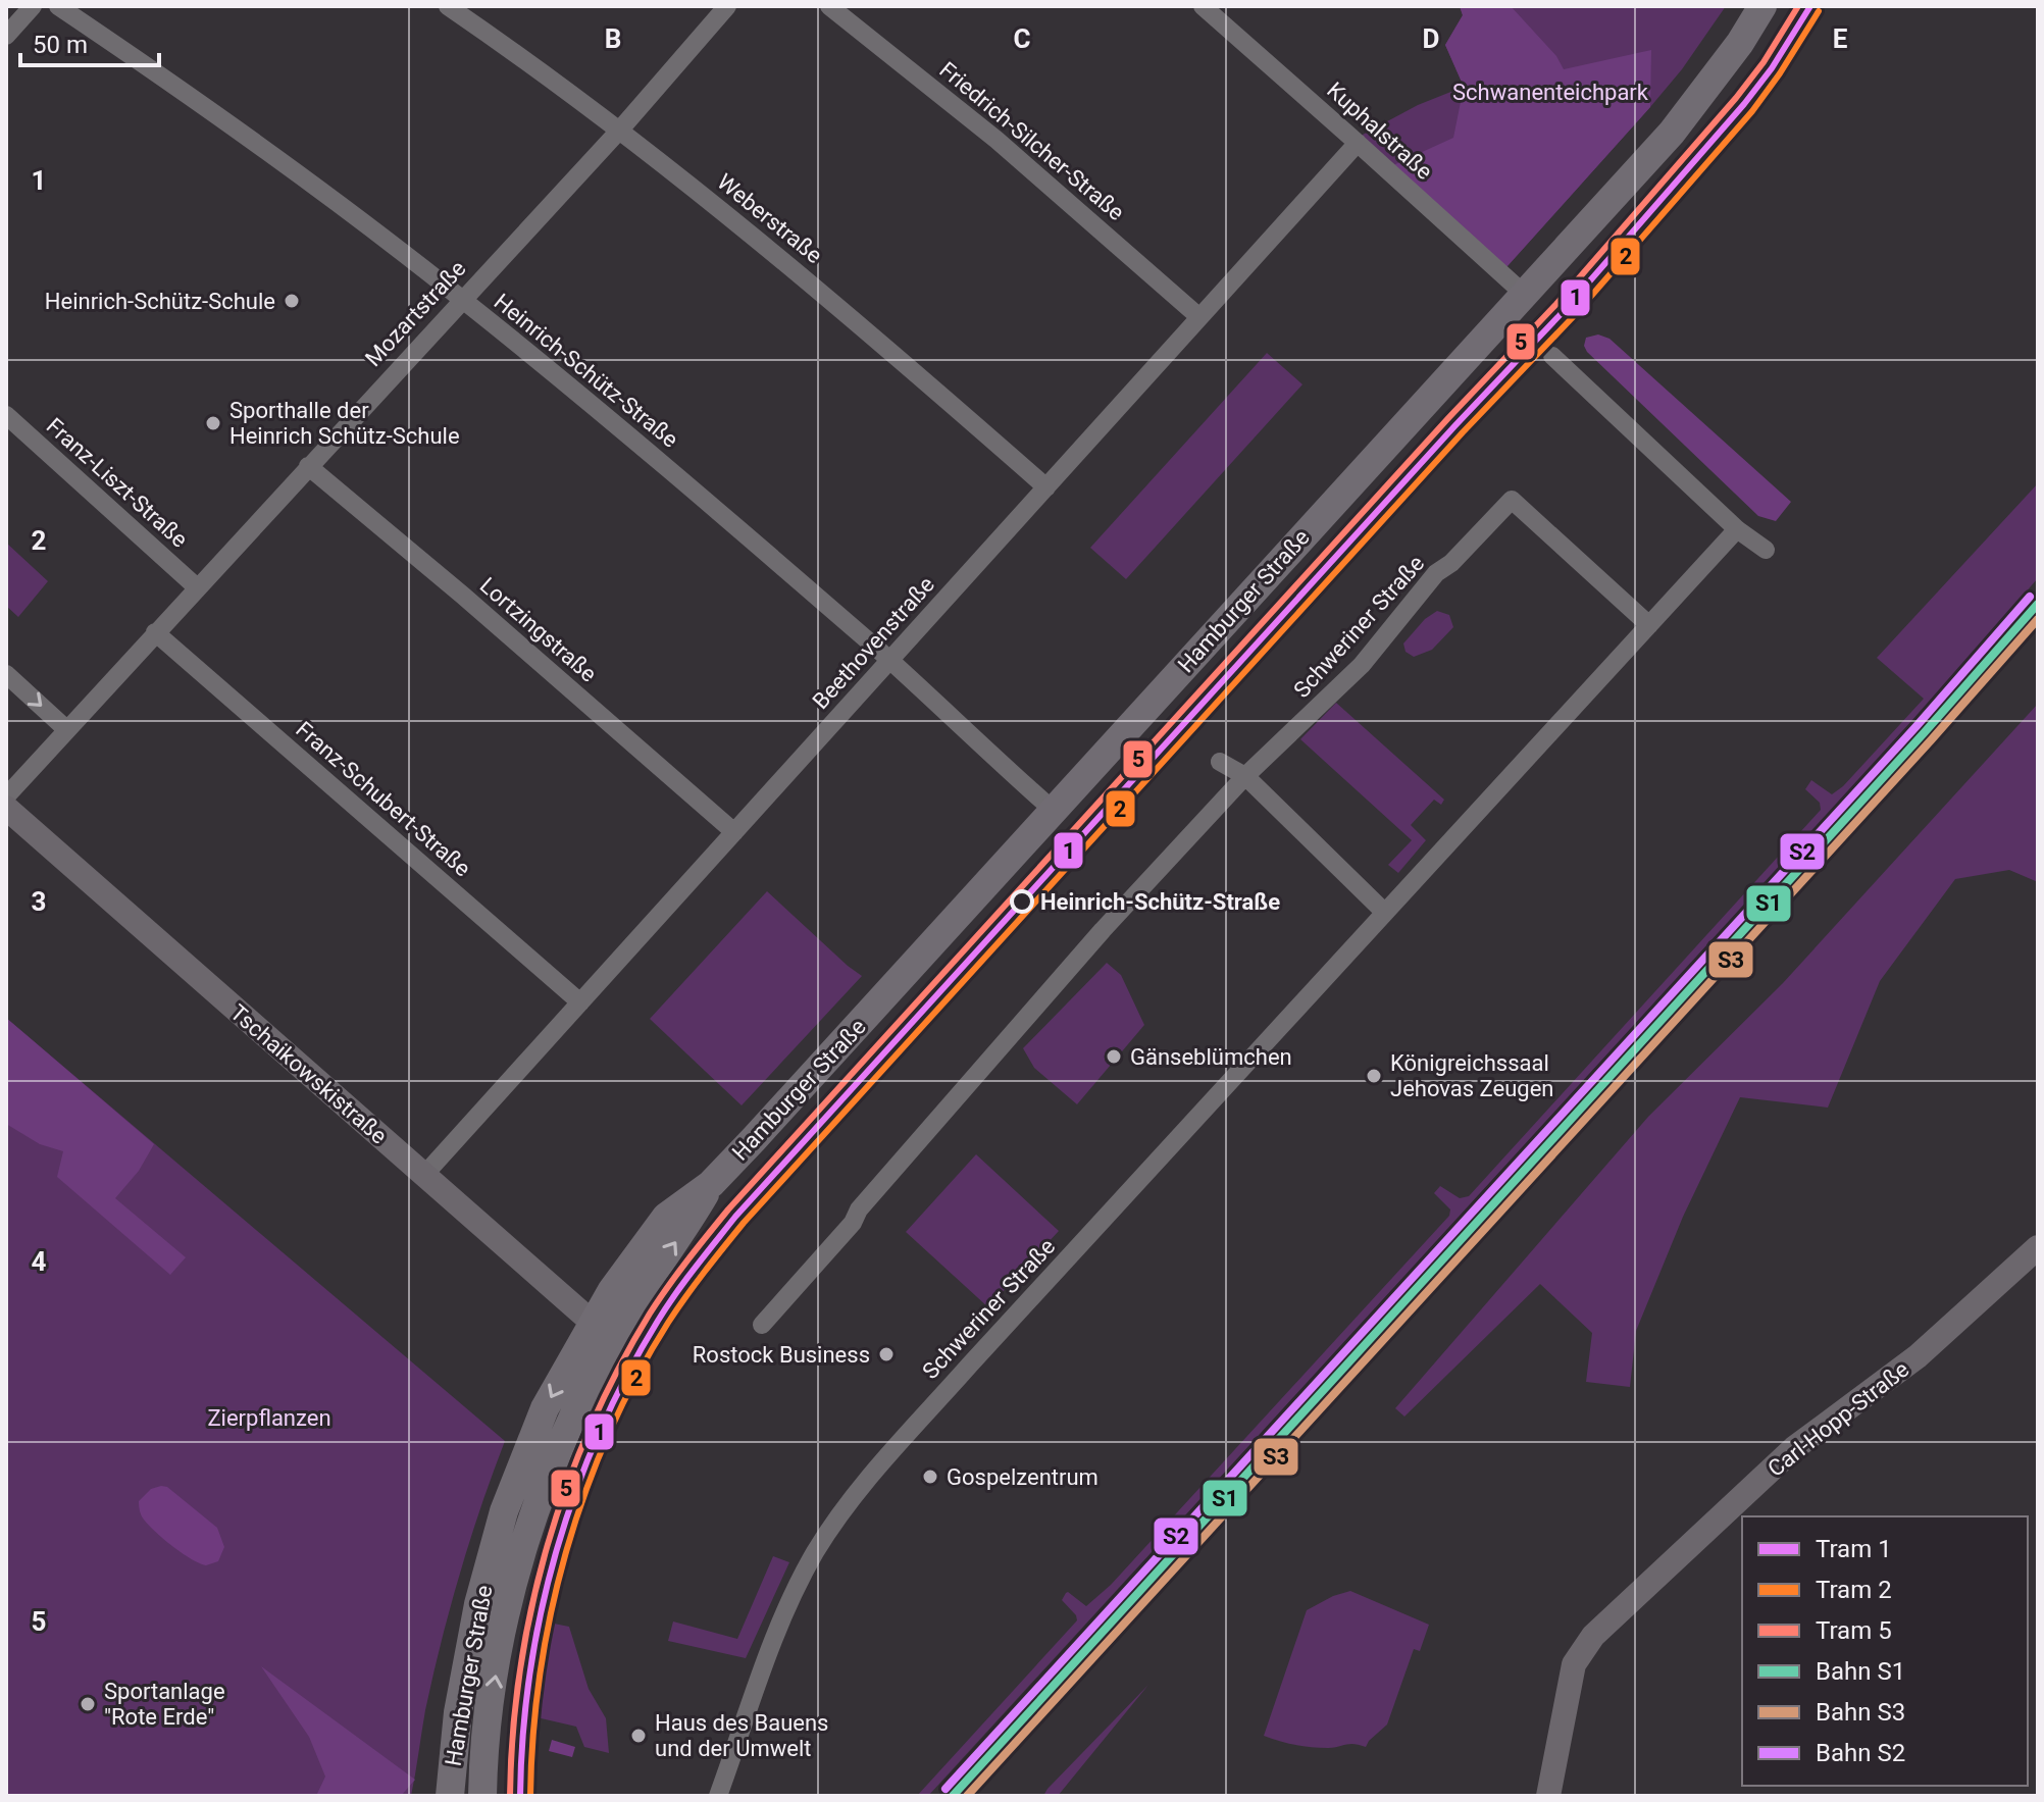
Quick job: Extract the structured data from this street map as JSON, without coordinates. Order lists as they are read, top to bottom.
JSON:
{
  "streets": {
    "main road": ["Hamburger Straße"],
    "street": [
      "Kuphalstraße",
      "Friedrich-Silcher-Straße",
      "Weberstraße",
      "Mozartstraße",
      "Heinrich-Schütz-Straße",
      "Franz-Liszt-Straße",
      "Schweriner Straße",
      "Lortzingstraße",
      "Beethovenstraße",
      "Franz-Schubert-Straße",
      "Tschaikowskistraße",
      "Carl-Hopp-Straße"
    ]
  },
  "crossings": [
    ["Kuphalstraße", "Hamburger Straße"],
    ["Kuphalstraße", "Beethovenstraße"],
    ["Friedrich-Silcher-Straße", "Beethovenstraße"],
    ["Weberstraße", "Mozartstraße"],
    ["Weberstraße", "Beethovenstraße"],
    ["Mozartstraße", "Heinrich-Schütz-Straße"],
    ["Mozartstraße", "Franz-Liszt-Straße"],
    ["Mozartstraße", "Lortzingstraße"],
    ["Mozartstraße", "Franz-Schubert-Straße"],
    ["Heinrich-Schütz-Straße", "Hamburger Straße"],
    ["Heinrich-Schütz-Straße", "Beethovenstraße"],
    ["Hamburger Straße", "Tschaikowskistraße"],
    ["Lortzingstraße", "Beethovenstraße"],
    ["Beethovenstraße", "Franz-Schubert-Straße"],
    ["Beethovenstraße", "Tschaikowskistraße"]
  ],
  "parks": ["Schwanenteichpark", "Zierpflanzen"],
  "places": [
    "Heinrich-Schütz-Schule",
    "Sporthalle der Heinrich Schütz-Schule",
    "Heinrich-Schütz-Straße",
    "Gänseblümchen",
    "Königreichssaal Jehovas Zeugen",
    "Rostock Business",
    "Gospelzentrum",
    "Sportanlage \"Rote Erde\"",
    "Haus des Bauens und der Umwelt"
  ],
  "lines": [
    "tram line 1",
    "tram line 5",
    "tram line 2",
    "rail line S2",
    "rail line S1",
    "rail line S3"
  ],
  "legend": [
    "Tram 1",
    "Tram 2",
    "Tram 5",
    "Bahn S1",
    "Bahn S3",
    "Bahn S2"
  ],
  "scale_bar": "50 m",
  "grid": {
    "columns": [
      "B",
      "C",
      "D",
      "E"
    ],
    "rows": [
      "1",
      "2",
      "3",
      "4",
      "5"
    ]
  }
}
